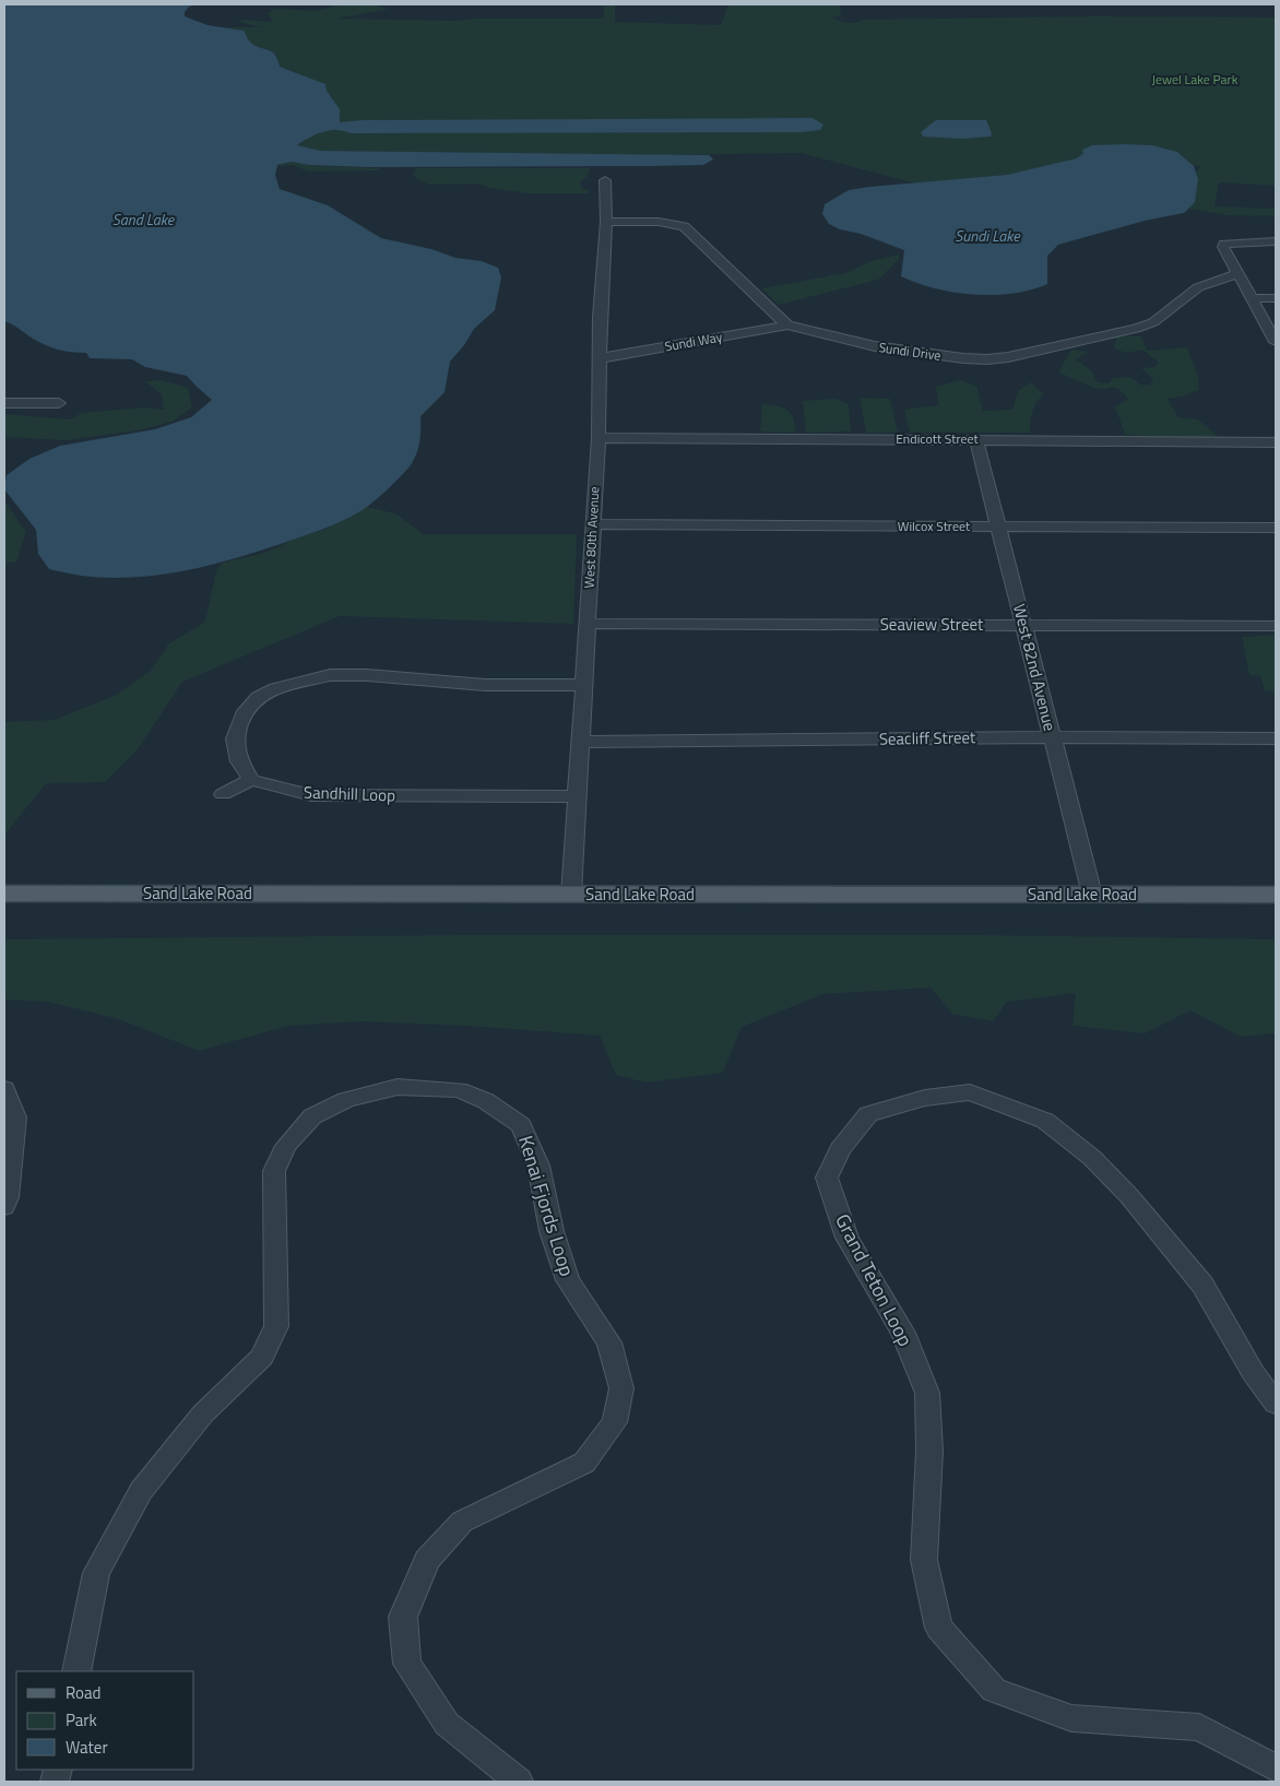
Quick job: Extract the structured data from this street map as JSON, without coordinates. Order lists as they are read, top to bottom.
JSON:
{
  "streets": {
    "main road": ["Sand Lake Road"],
    "street": [
      "Sundi Way",
      "Sundi Drive",
      "Endicott Street",
      "Wilcox Street",
      "West 80th Avenue",
      "Seaview Street",
      "West 82nd Avenue",
      "Seacliff Street",
      "Sandhill Loop",
      "Kenai Fjords Loop",
      "Grand Teton Loop"
    ]
  },
  "crossings": [
    ["Sundi Way", "Sundi Drive"],
    ["Sundi Way", "West 80th Avenue"],
    ["Endicott Street", "West 80th Avenue"],
    ["Endicott Street", "West 82nd Avenue"],
    ["Wilcox Street", "West 80th Avenue"],
    ["Wilcox Street", "West 82nd Avenue"],
    ["West 80th Avenue", "Seaview Street"],
    ["West 80th Avenue", "Seacliff Street"],
    ["West 80th Avenue", "Sandhill Loop"],
    ["West 80th Avenue", "Sand Lake Road"],
    ["Seaview Street", "West 82nd Avenue"],
    ["West 82nd Avenue", "Seacliff Street"],
    ["West 82nd Avenue", "Sand Lake Road"]
  ],
  "water": ["Sand Lake", "Sundi Lake"],
  "parks": ["Jewel Lake Park"],
  "legend": ["Road", "Park", "Water"]
}
